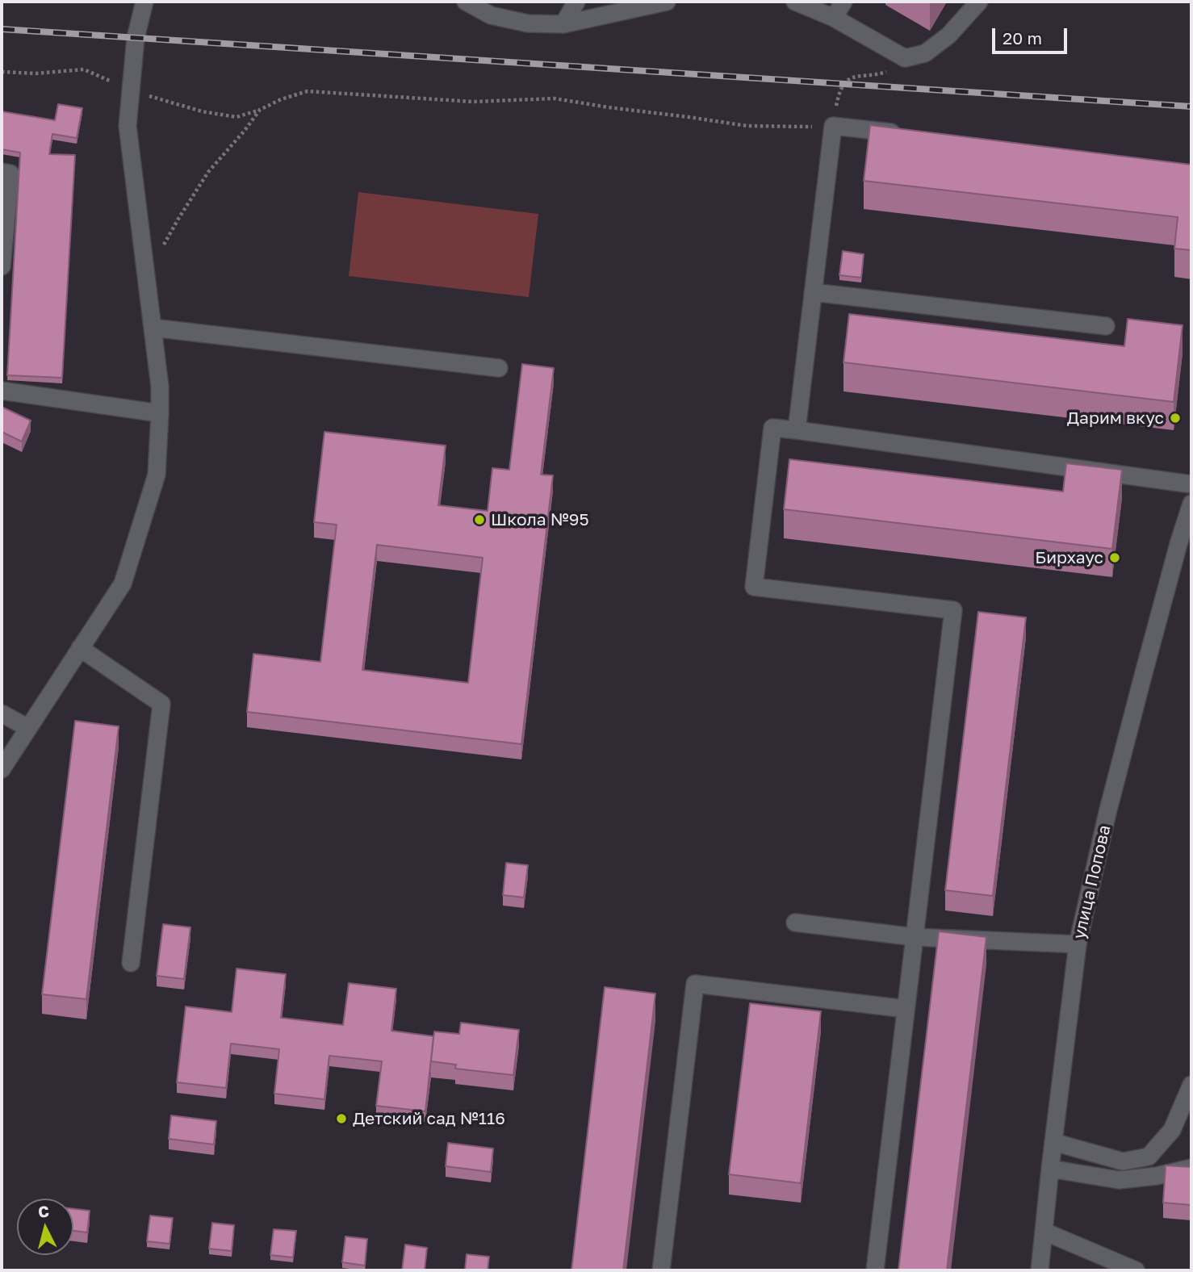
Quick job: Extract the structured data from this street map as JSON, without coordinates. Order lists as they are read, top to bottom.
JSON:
{
  "streets": {
    "street": ["улица Попова"]
  },
  "places": [
    "Дарим вкус",
    "Школа №95",
    "Бирхаус",
    "Детский сад №116"
  ],
  "scale_bar": "20 m",
  "north": "top"
}
